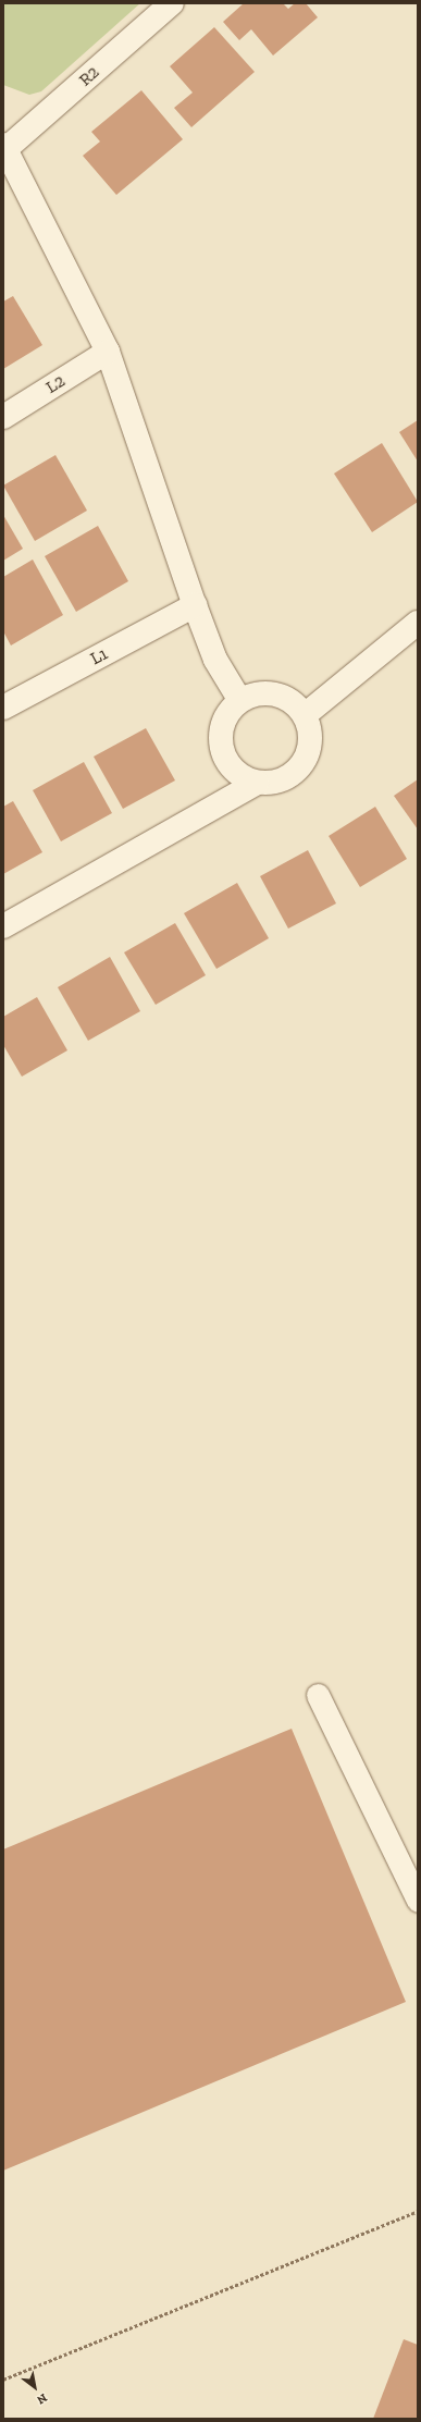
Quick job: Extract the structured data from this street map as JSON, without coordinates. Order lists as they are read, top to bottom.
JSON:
{
  "streets": {
    "street": ["R2", "L2", "L1"]
  },
  "north": "bottom right"
}
